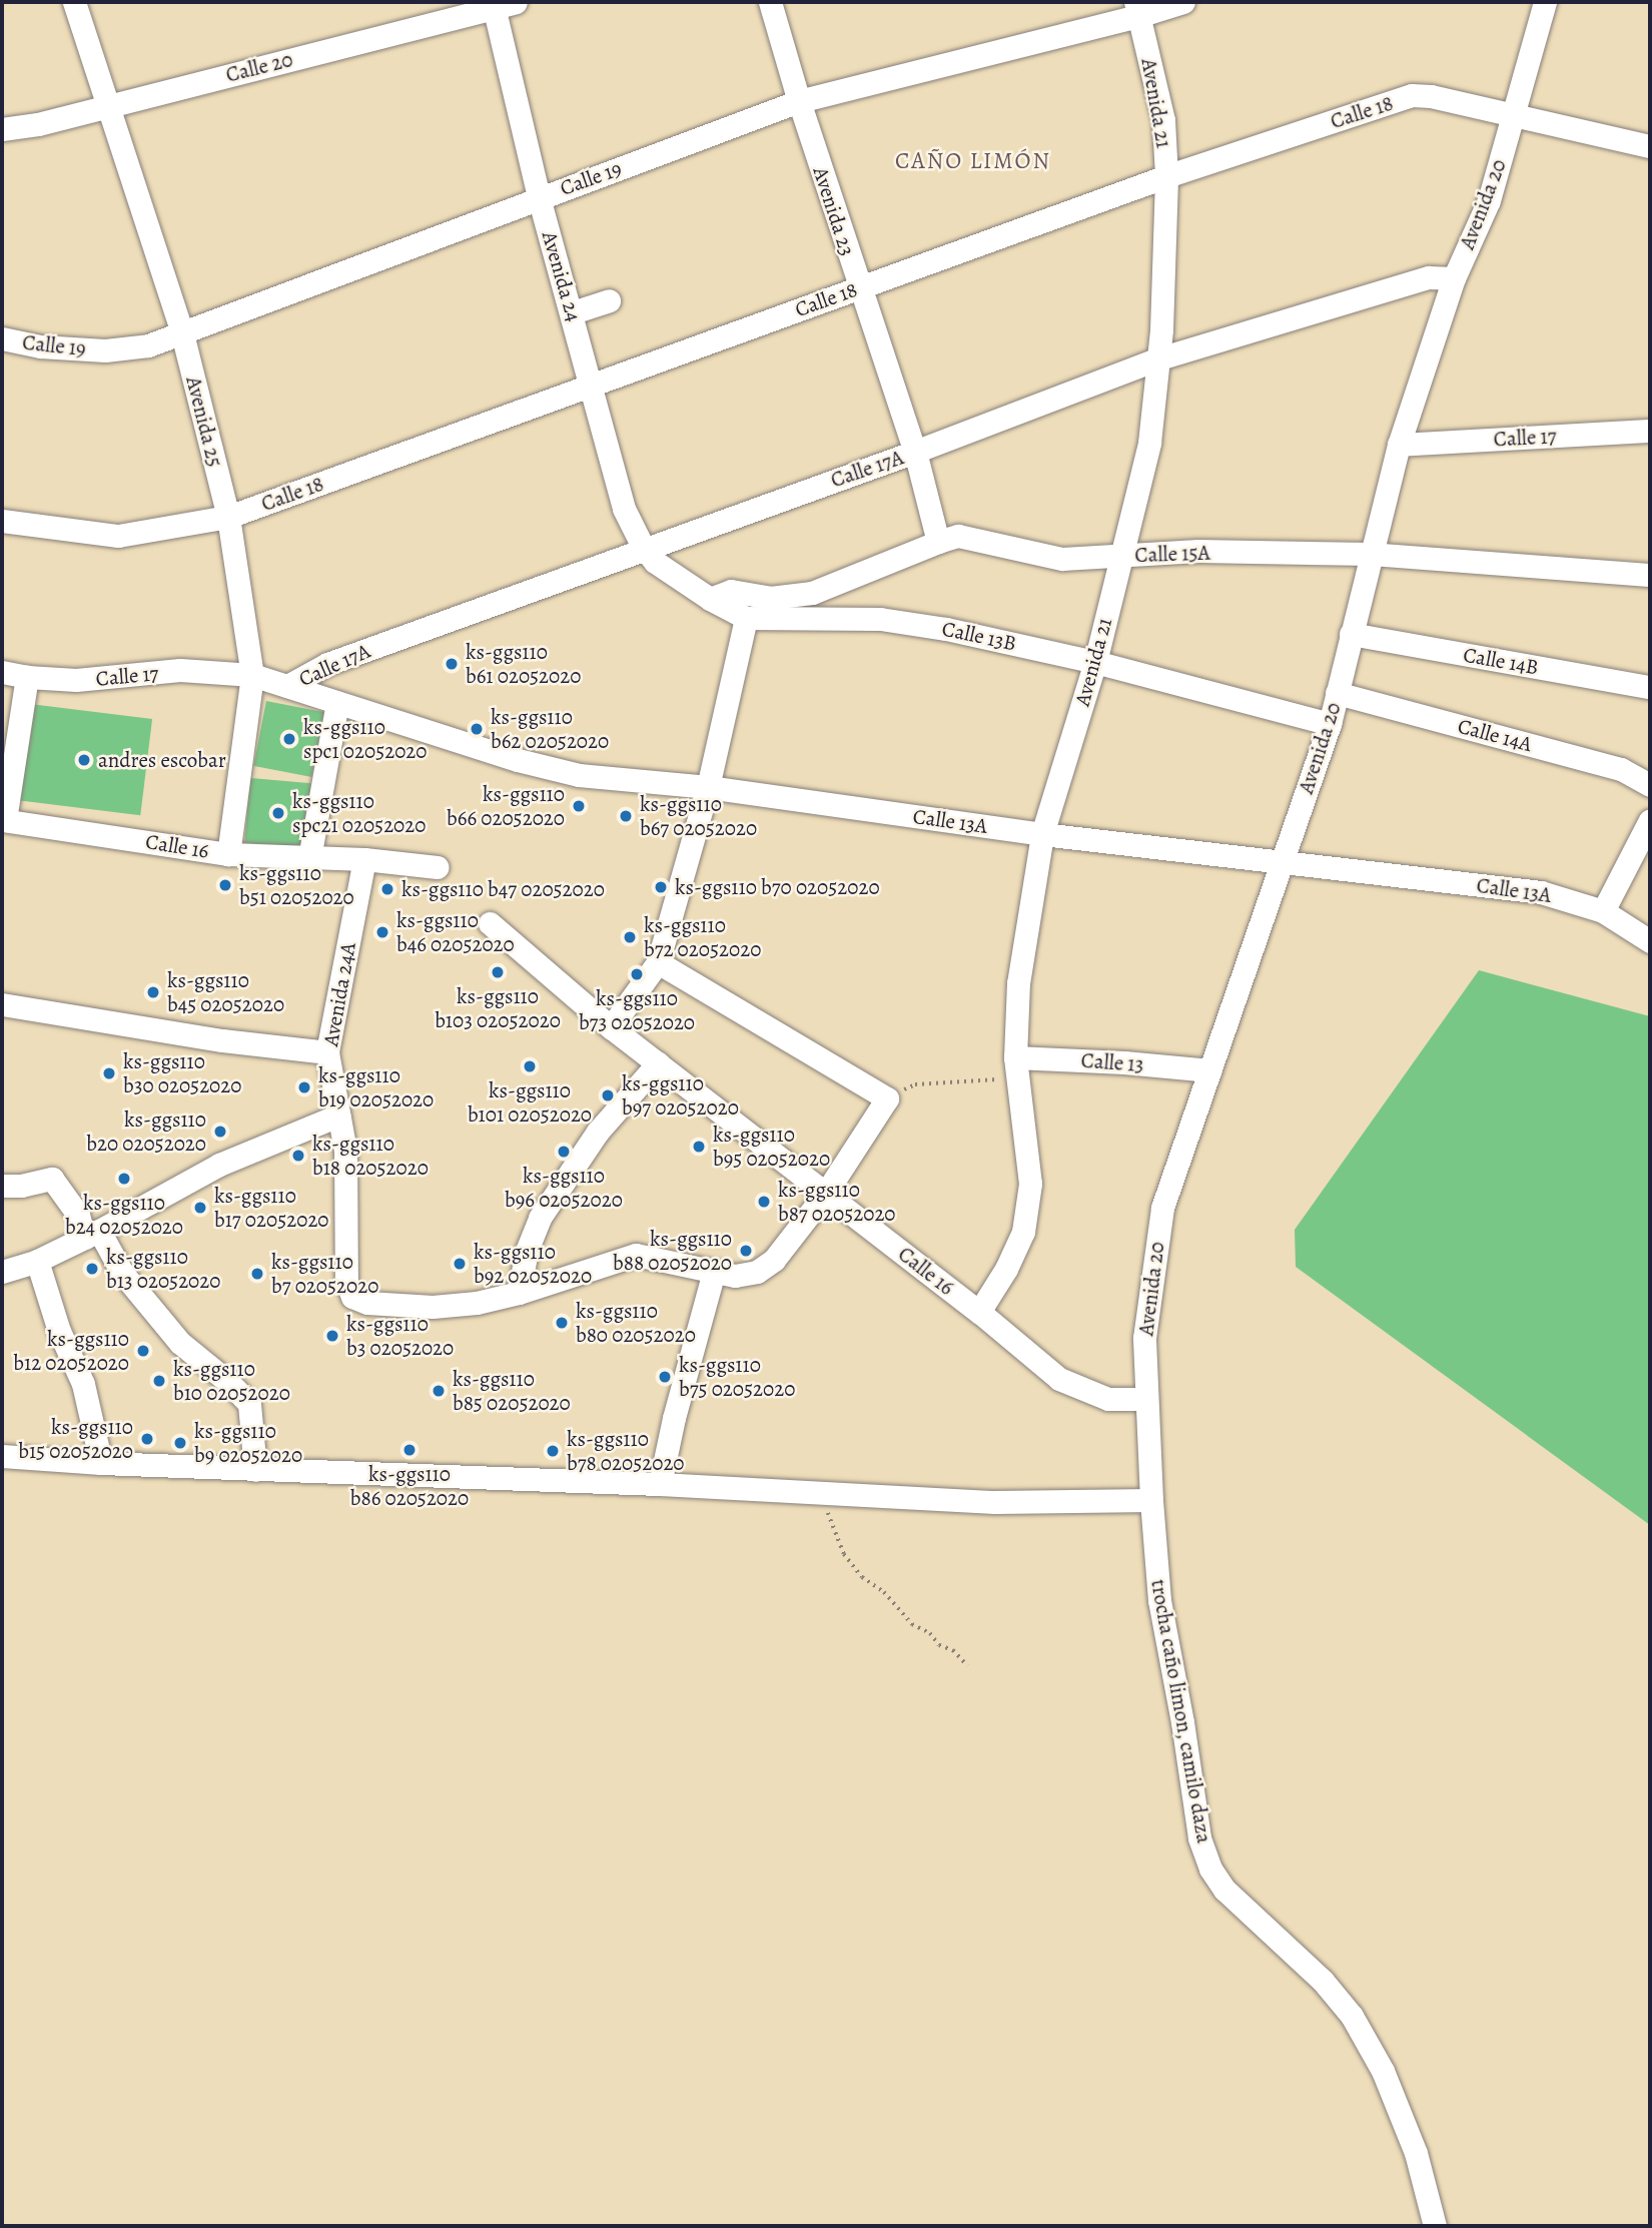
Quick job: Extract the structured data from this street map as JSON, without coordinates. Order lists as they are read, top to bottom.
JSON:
{
  "streets": {
    "street": [
      "Calle 20",
      "Avenida 21",
      "Calle 18",
      "Calle 19",
      "Avenida 20",
      "Avenida 23",
      "Avenida 24",
      "Avenida 25",
      "Calle 17",
      "Calle 17A",
      "Calle 15A",
      "Calle 13B",
      "Calle 14B",
      "Calle 14A",
      "Calle 13A",
      "Calle 16",
      "Avenida 24A",
      "Calle 13",
      "trocha caño limon, camilo daza"
    ]
  },
  "crossings": [
    ["Calle 20", "Avenida 24"],
    ["Calle 20", "Avenida 25"],
    ["Avenida 21", "Calle 18"],
    ["Avenida 21", "Calle 19"],
    ["Avenida 21", "Calle 17A"],
    ["Avenida 21", "Calle 15A"],
    ["Avenida 21", "Calle 13B"],
    ["Avenida 21", "Calle 13A"],
    ["Avenida 21", "Calle 16"],
    ["Avenida 21", "Calle 13"],
    ["Calle 18", "Avenida 20"],
    ["Calle 18", "Avenida 23"],
    ["Calle 18", "Avenida 24"],
    ["Calle 18", "Avenida 25"],
    ["Calle 19", "Avenida 23"],
    ["Calle 19", "Avenida 24"],
    ["Calle 19", "Avenida 25"],
    ["Avenida 20", "Calle 17"],
    ["Avenida 20", "Calle 17A"],
    ["Avenida 20", "Calle 15A"],
    ["Avenida 20", "Calle 13B"],
    ["Avenida 20", "Calle 14B"],
    ["Avenida 20", "Calle 14A"],
    ["Avenida 20", "Calle 13A"],
    ["Avenida 20", "Calle 16"],
    ["Avenida 20", "Calle 13"],
    ["Avenida 20", "trocha caño limon, camilo daza"],
    ["Avenida 23", "Calle 17A"],
    ["Avenida 23", "Calle 15A"],
    ["Avenida 24", "Calle 17A"],
    ["Avenida 24", "Calle 13B"],
    ["Avenida 25", "Calle 17"],
    ["Avenida 25", "Calle 13A"],
    ["Avenida 25", "Calle 16"],
    ["Calle 17", "Calle 13A"],
    ["Calle 17A", "Calle 13B"],
    ["Calle 17A", "Calle 13A"],
    ["Calle 15A", "Calle 13B"],
    ["Calle 16", "Avenida 24A"]
  ],
  "districts": ["CAÑO LIMÓN"],
  "places": [
    "ks-ggs110 b61 02052020",
    "ks-ggs110 b62 02052020",
    "ks-ggs110 spc1 02052020",
    "andres escobar",
    "ks-ggs110 b66 02052020",
    "ks-ggs110 spc21 02052020",
    "ks-ggs110 b67 02052020",
    "ks-ggs110 b51 02052020",
    "ks-ggs110 b70 02052020",
    "ks-ggs110 b47 02052020",
    "ks-ggs110 b46 02052020",
    "ks-ggs110 b72 02052020",
    "ks-ggs110 b103 02052020",
    "ks-ggs110 b73 02052020",
    "ks-ggs110 b45 02052020",
    "ks-ggs110 b101 02052020",
    "ks-ggs110 b30 02052020",
    "ks-ggs110 b19 02052020",
    "ks-ggs110 b97 02052020",
    "ks-ggs110 b20 02052020",
    "ks-ggs110 b95 02052020",
    "ks-ggs110 b96 02052020",
    "ks-ggs110 b18 02052020",
    "ks-ggs110 b24 02052020",
    "ks-ggs110 b87 02052020",
    "ks-ggs110 b17 02052020",
    "ks-ggs110 b88 02052020",
    "ks-ggs110 b92 02052020",
    "ks-ggs110 b13 02052020",
    "ks-ggs110 b7 02052020",
    "ks-ggs110 b80 02052020",
    "ks-ggs110 b3 02052020",
    "ks-ggs110 b12 02052020",
    "ks-ggs110 b75 02052020",
    "ks-ggs110 b10 02052020",
    "ks-ggs110 b85 02052020",
    "ks-ggs110 b15 02052020",
    "ks-ggs110 b9 02052020",
    "ks-ggs110 b86 02052020",
    "ks-ggs110 b78 02052020"
  ]
}
